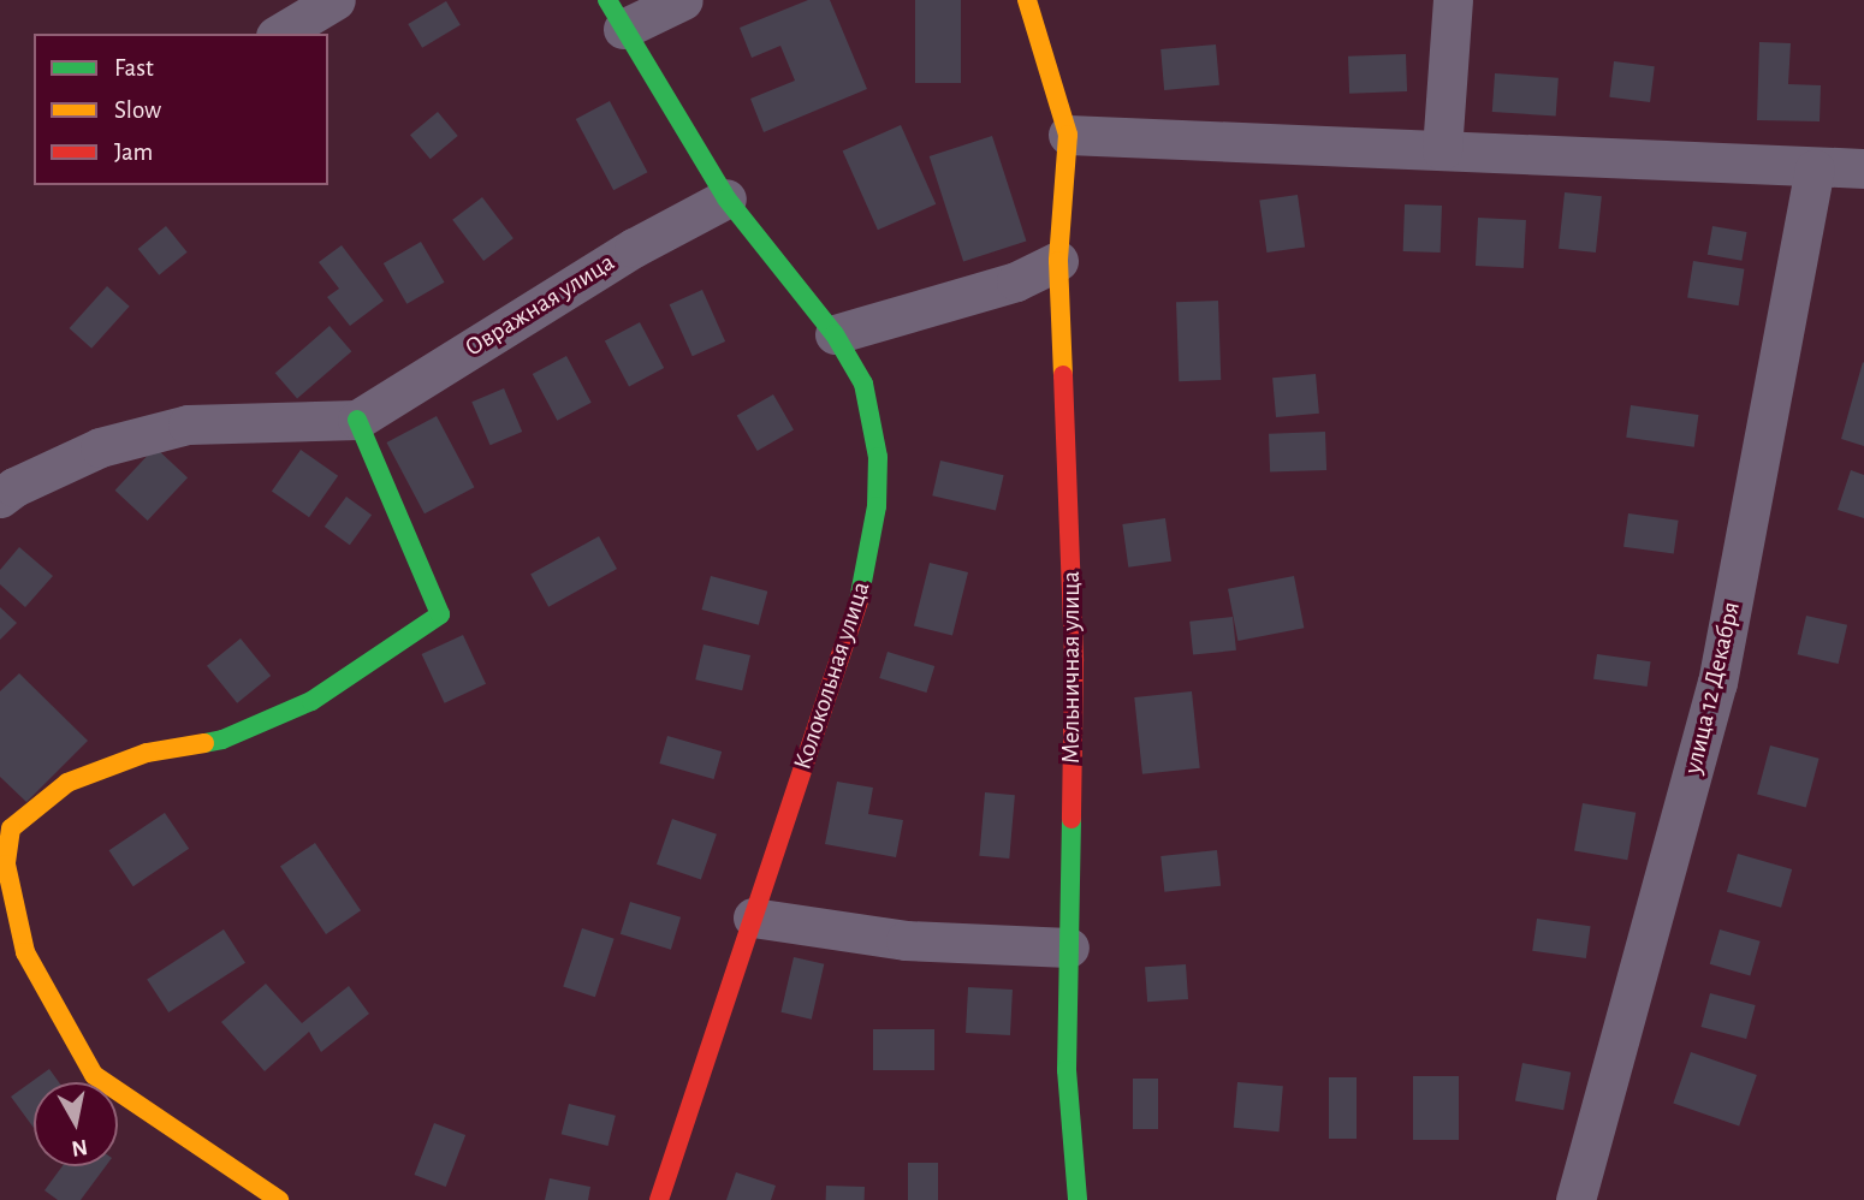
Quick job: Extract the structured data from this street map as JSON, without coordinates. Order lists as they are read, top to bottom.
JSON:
{
  "streets": {
    "street": [
      "Овражная улица",
      "Мельничная улица",
      "Колокольная улица",
      "улица 12 Декабря"
    ]
  },
  "crossings": [
    ["Овражная улица", "Колокольная улица"]
  ],
  "legend": ["Fast", "Slow", "Jam"],
  "north": "bottom"
}
